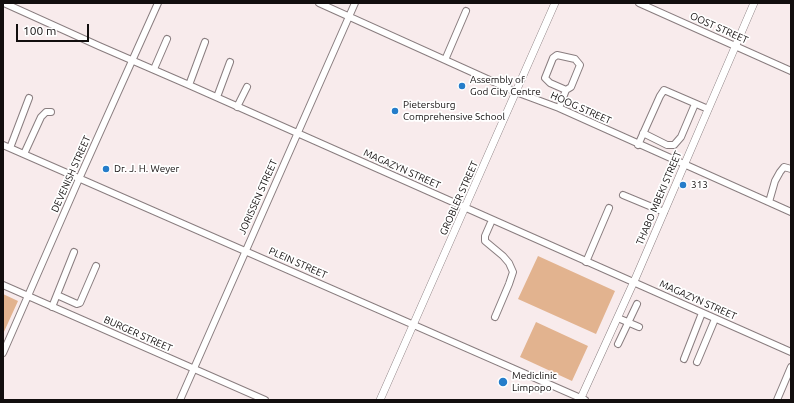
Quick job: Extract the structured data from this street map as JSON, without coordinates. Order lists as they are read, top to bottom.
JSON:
{
  "streets": {
    "main road": ["GROBLER STREET", "THABO MBEKI STREET"],
    "street": [
      "OOST STREET",
      "HOOG STREET",
      "MAGAZYN STREET",
      "DEVENISH STREET",
      "JORISSEN STREET",
      "PLEIN STREET",
      "BURGER STREET"
    ]
  },
  "crossings": [
    ["OOST STREET", "THABO MBEKI STREET"],
    ["HOOG STREET", "JORISSEN STREET"],
    ["HOOG STREET", "GROBLER STREET"],
    ["HOOG STREET", "THABO MBEKI STREET"],
    ["MAGAZYN STREET", "DEVENISH STREET"],
    ["MAGAZYN STREET", "JORISSEN STREET"],
    ["MAGAZYN STREET", "GROBLER STREET"],
    ["MAGAZYN STREET", "THABO MBEKI STREET"],
    ["DEVENISH STREET", "PLEIN STREET"],
    ["DEVENISH STREET", "BURGER STREET"],
    ["JORISSEN STREET", "PLEIN STREET"],
    ["JORISSEN STREET", "BURGER STREET"],
    ["GROBLER STREET", "PLEIN STREET"],
    ["THABO MBEKI STREET", "PLEIN STREET"]
  ],
  "places": [
    "Assembly of God City Centre",
    "Pietersburg Comprehensive School",
    "Dr. J. H. Weyer",
    "313",
    "Mediclinic Limpopo"
  ],
  "scale_bar": "100 m"
}
